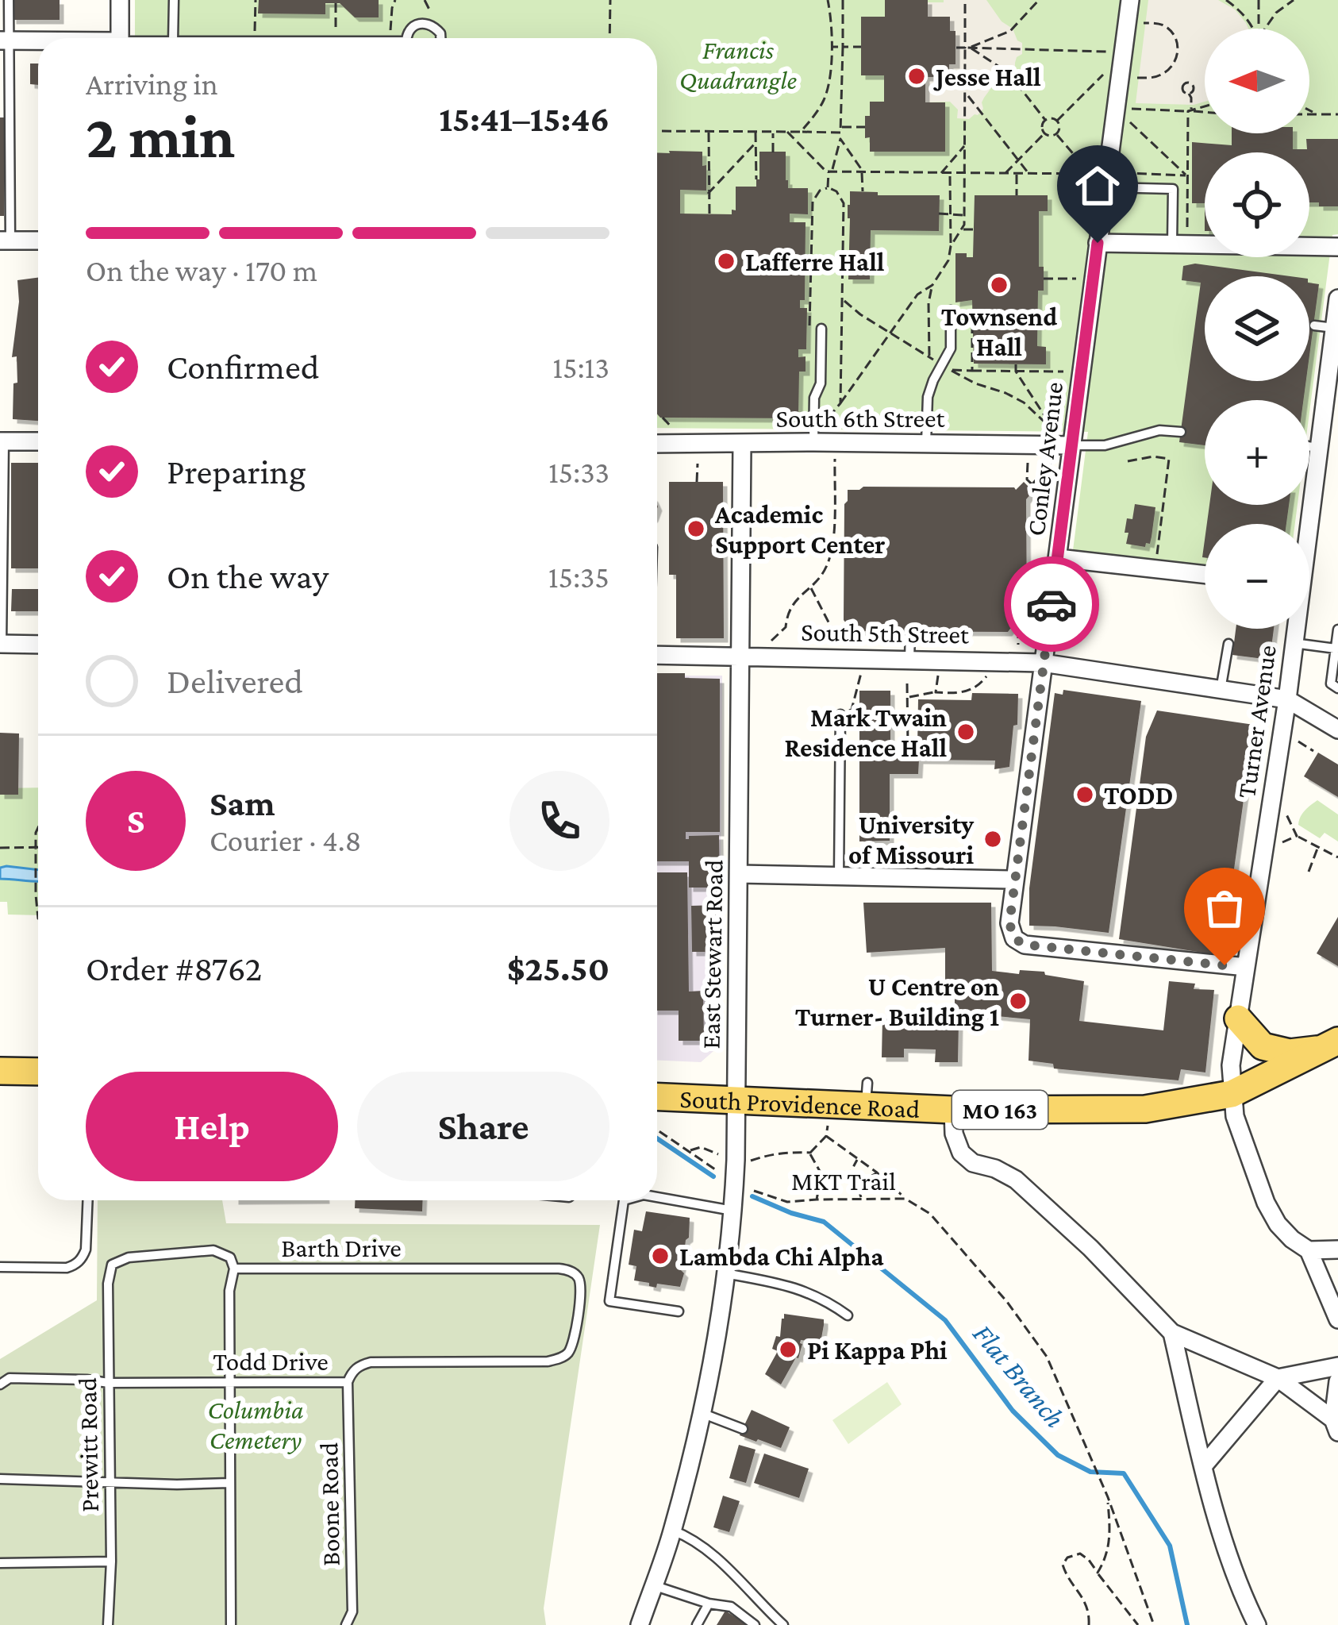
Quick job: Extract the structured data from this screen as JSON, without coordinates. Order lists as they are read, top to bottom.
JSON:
{
  "streets": {
    "main road": ["South Providence Road", "MO 163"],
    "street": [
      "South 6th Street",
      "Conley Avenue",
      "South 5th Street",
      "Turner Avenue",
      "East Stewart Road"
    ],
    "lane": [
      "Barth Drive",
      "Todd Drive",
      "Prewitt Road",
      "Boone Road"
    ],
    "path": ["MKT Trail"]
  },
  "crossings": [
    ["South 6th Street", "Conley Avenue"],
    ["South 6th Street", "East Stewart Road"],
    ["Conley Avenue", "South 5th Street"],
    ["Conley Avenue", "Turner Avenue"],
    ["South 5th Street", "Turner Avenue"],
    ["South 5th Street", "East Stewart Road"],
    ["Turner Avenue", "South Providence Road"],
    ["East Stewart Road", "South Providence Road"],
    ["Barth Drive", "Todd Drive"],
    ["Barth Drive", "Prewitt Road"],
    ["Todd Drive", "Prewitt Road"],
    ["Todd Drive", "Boone Road"]
  ],
  "water": ["Flat Branch"],
  "parks": ["Francis Quadrangle", "Columbia Cemetery"],
  "places": [
    "Jesse Hall",
    "Lafferre Hall",
    "Townsend Hall",
    "Academic Support Center",
    "Mark Twain Residence Hall",
    "TODD",
    "University of Missouri",
    "U Centre on Turner- Building 1",
    "Lambda Chi Alpha",
    "Pi Kappa Phi"
  ],
  "north": "left",
  "page": {
    "map_buttons": ["+", "−"],
    "heading": ["2 min", "Arriving in", "15:41–15:46"],
    "panel": [
      "Sam",
      "Courier · 4.8",
      "Order #8762",
      "$25.50"
    ],
    "bar": "On the way · 170 m",
    "list": [
      ["Confirmed", "15:13"],
      ["Preparing", "15:33"],
      ["On the way", "15:35"],
      "Delivered"
    ],
    "round": "S",
    "buttons": ["Help", "Share"]
  }
}
